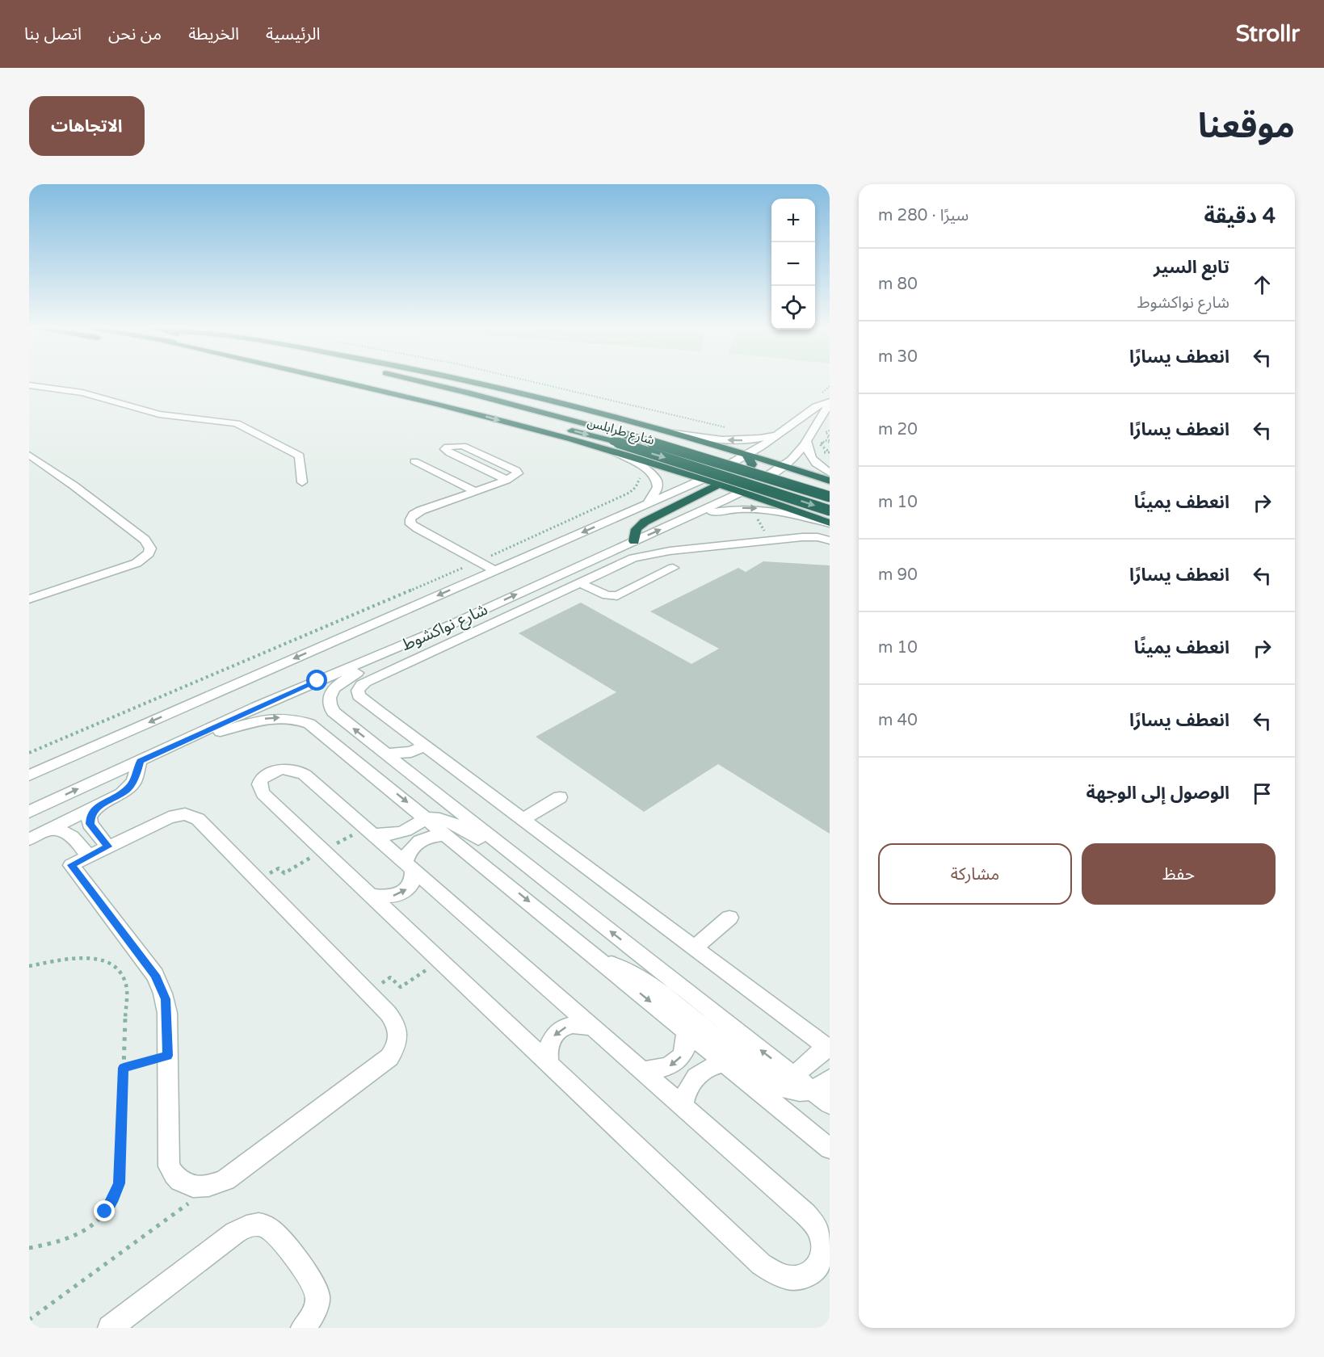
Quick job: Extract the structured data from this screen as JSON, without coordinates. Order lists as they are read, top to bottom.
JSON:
{
  "streets": {
    "highway": ["شارع طرابلس"],
    "street": ["شارع نواكشوط"]
  },
  "page": {
    "header": "Strollr",
    "nav": [
      "الرئيسية",
      "الخريطة",
      "من نحن",
      "اتصل بنا"
    ],
    "title": "موقعنا",
    "buttons": [
      "الاتجاهات",
      ["حفظ", "مشاركة"]
    ],
    "heading": ["4 دقيقة", "سيرًا · 280 m"],
    "map_buttons": ["+", "−"],
    "list": [
      ["تابع السير", "شارع نواكشوط", "80 m"],
      ["انعطف يسارًا", "30 m"],
      ["انعطف يسارًا", "20 m"],
      ["انعطف يمينًا", "10 m"],
      ["انعطف يسارًا", "90 m"],
      ["انعطف يمينًا", "10 m"],
      ["انعطف يسارًا", "40 m"],
      "الوصول إلى الوجهة"
    ]
  }
}
